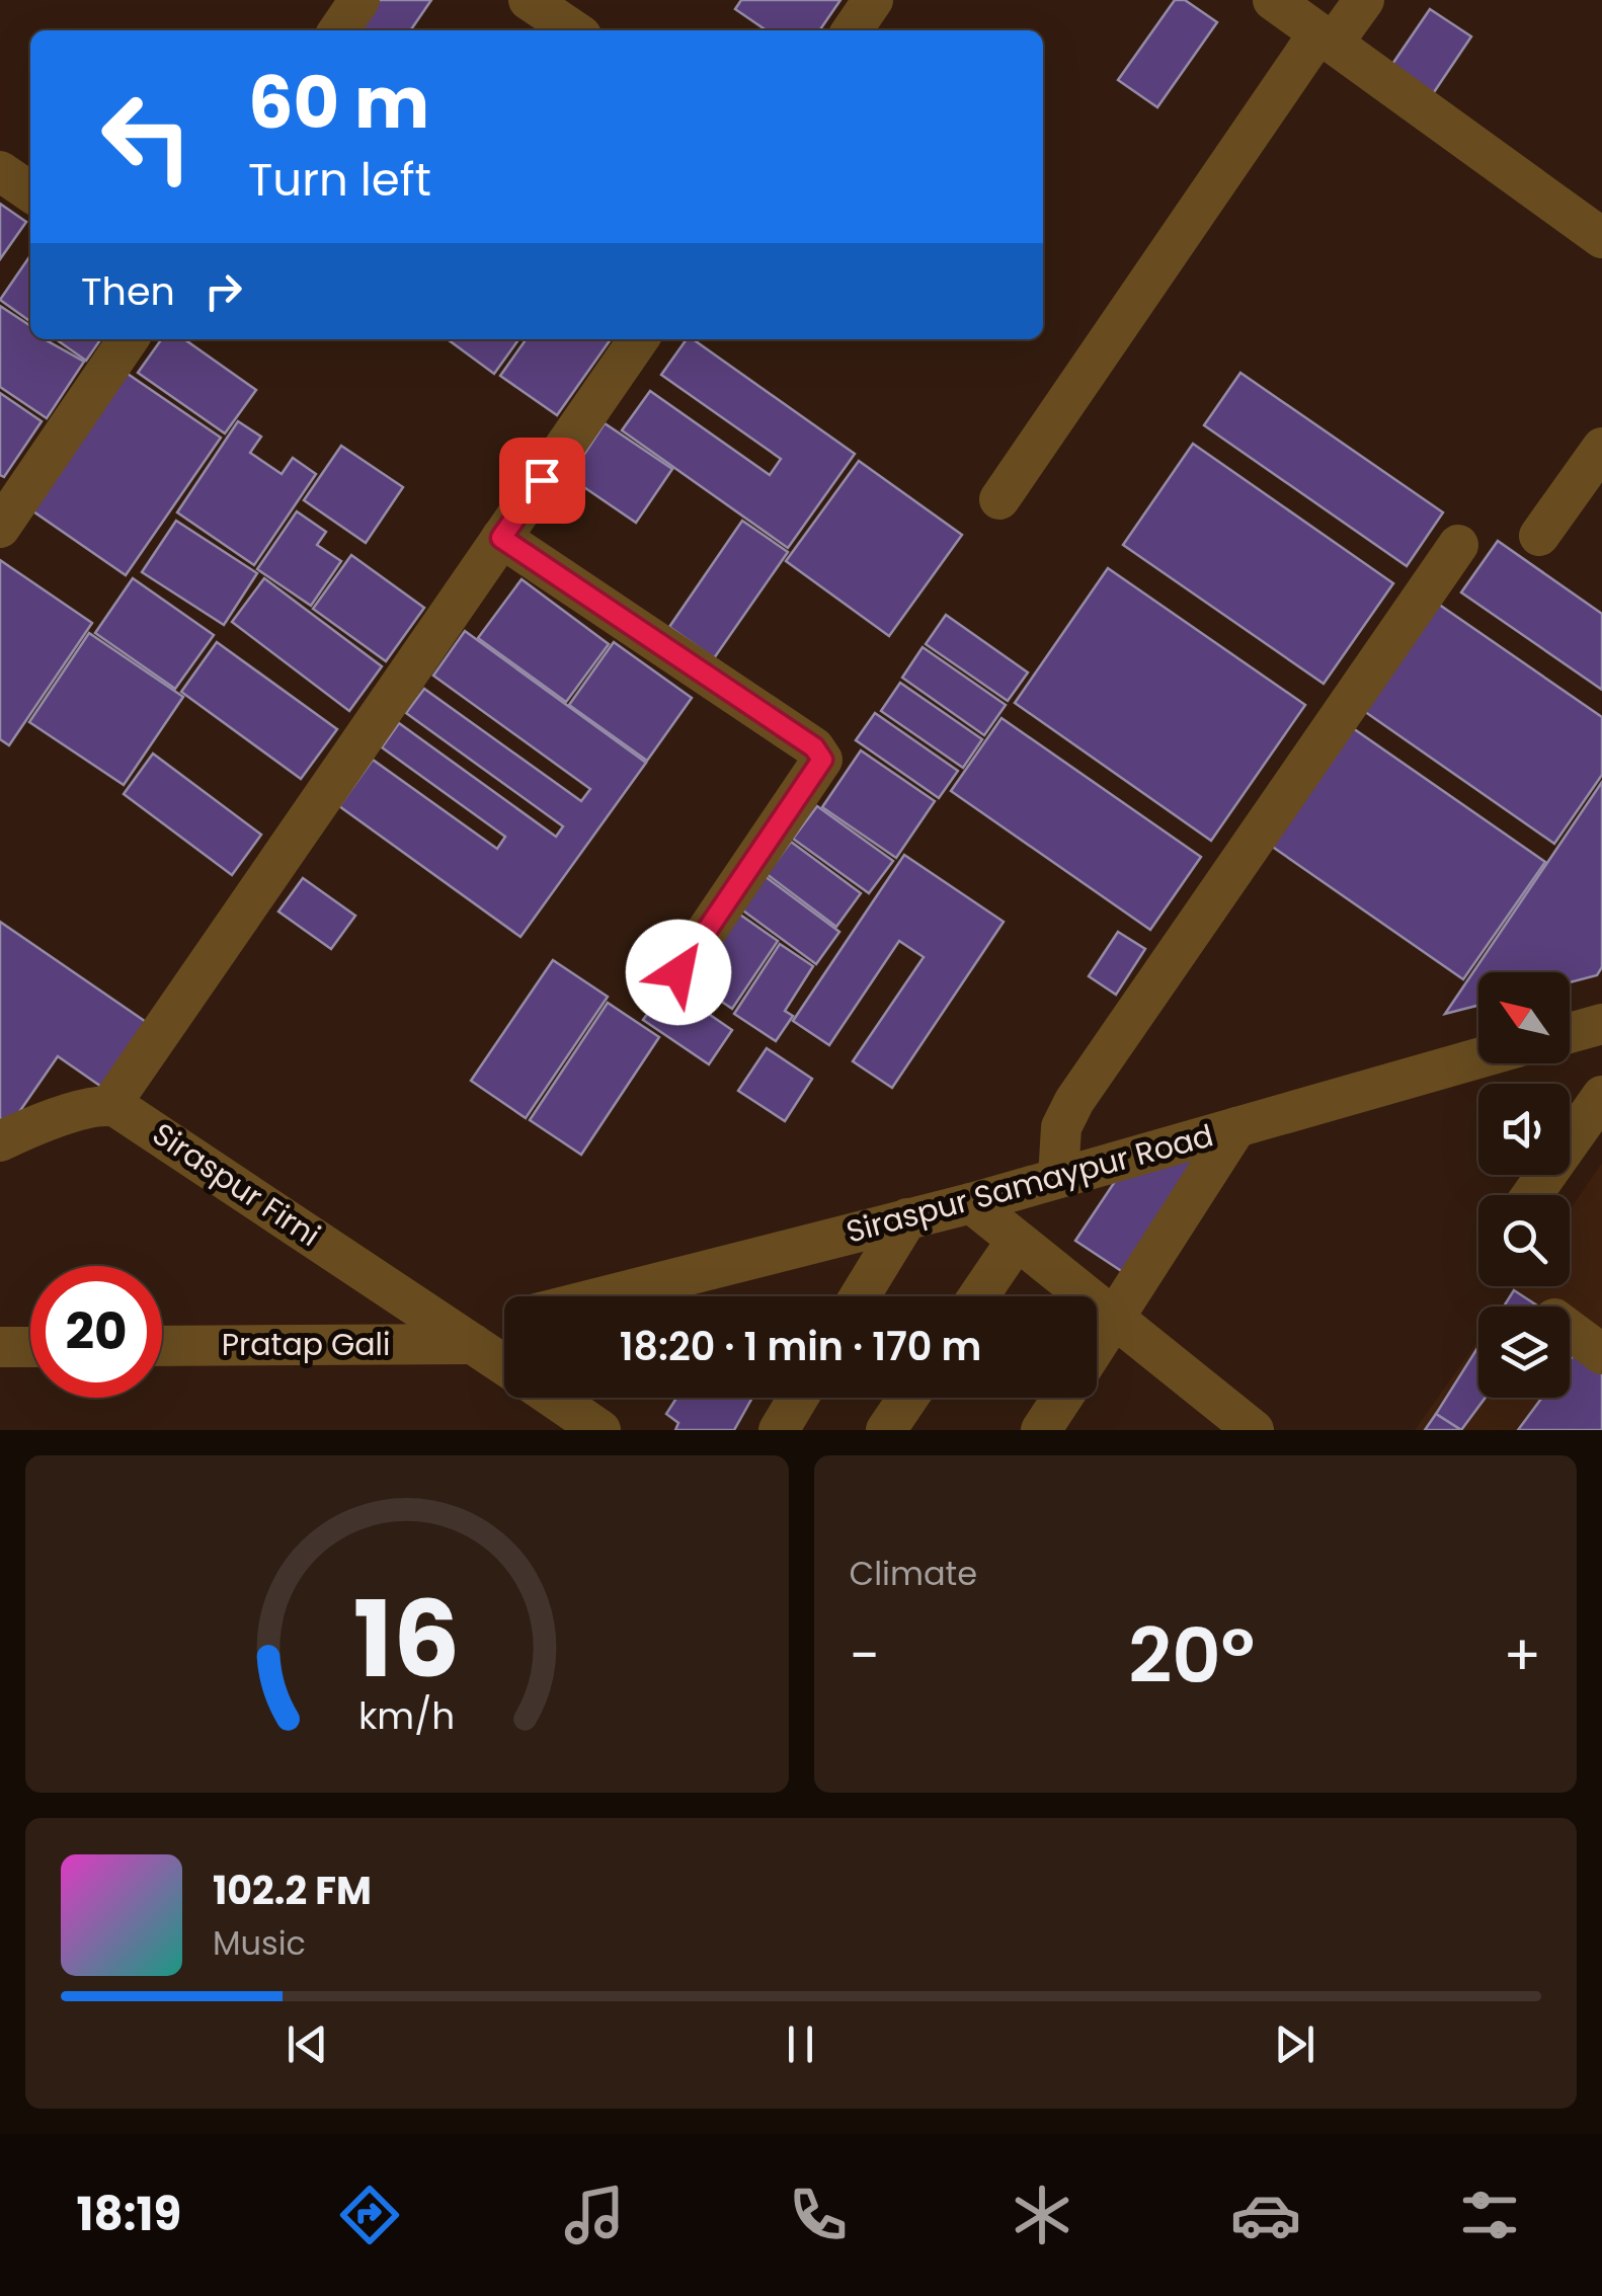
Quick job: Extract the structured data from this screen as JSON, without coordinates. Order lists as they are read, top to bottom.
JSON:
{
  "streets": {
    "street": ["Siraspur Samaypur Road", "Siraspur Firni", "Pratap Gali"]
  },
  "crossings": [
    ["Siraspur Firni", "Pratap Gali"]
  ],
  "north": "top left",
  "page": {
    "turn": ["60 m", "Turn left"],
    "then": "Then",
    "limit": "20",
    "trip": "18:20 · 1 min · 170 m",
    "tile": "Climate",
    "heat": ["−", "20°", "+"],
    "song": ["102.2 FM", "Music"],
    "tabs": "18:19",
    "gauge": ["16", "km/h"]
  }
}
